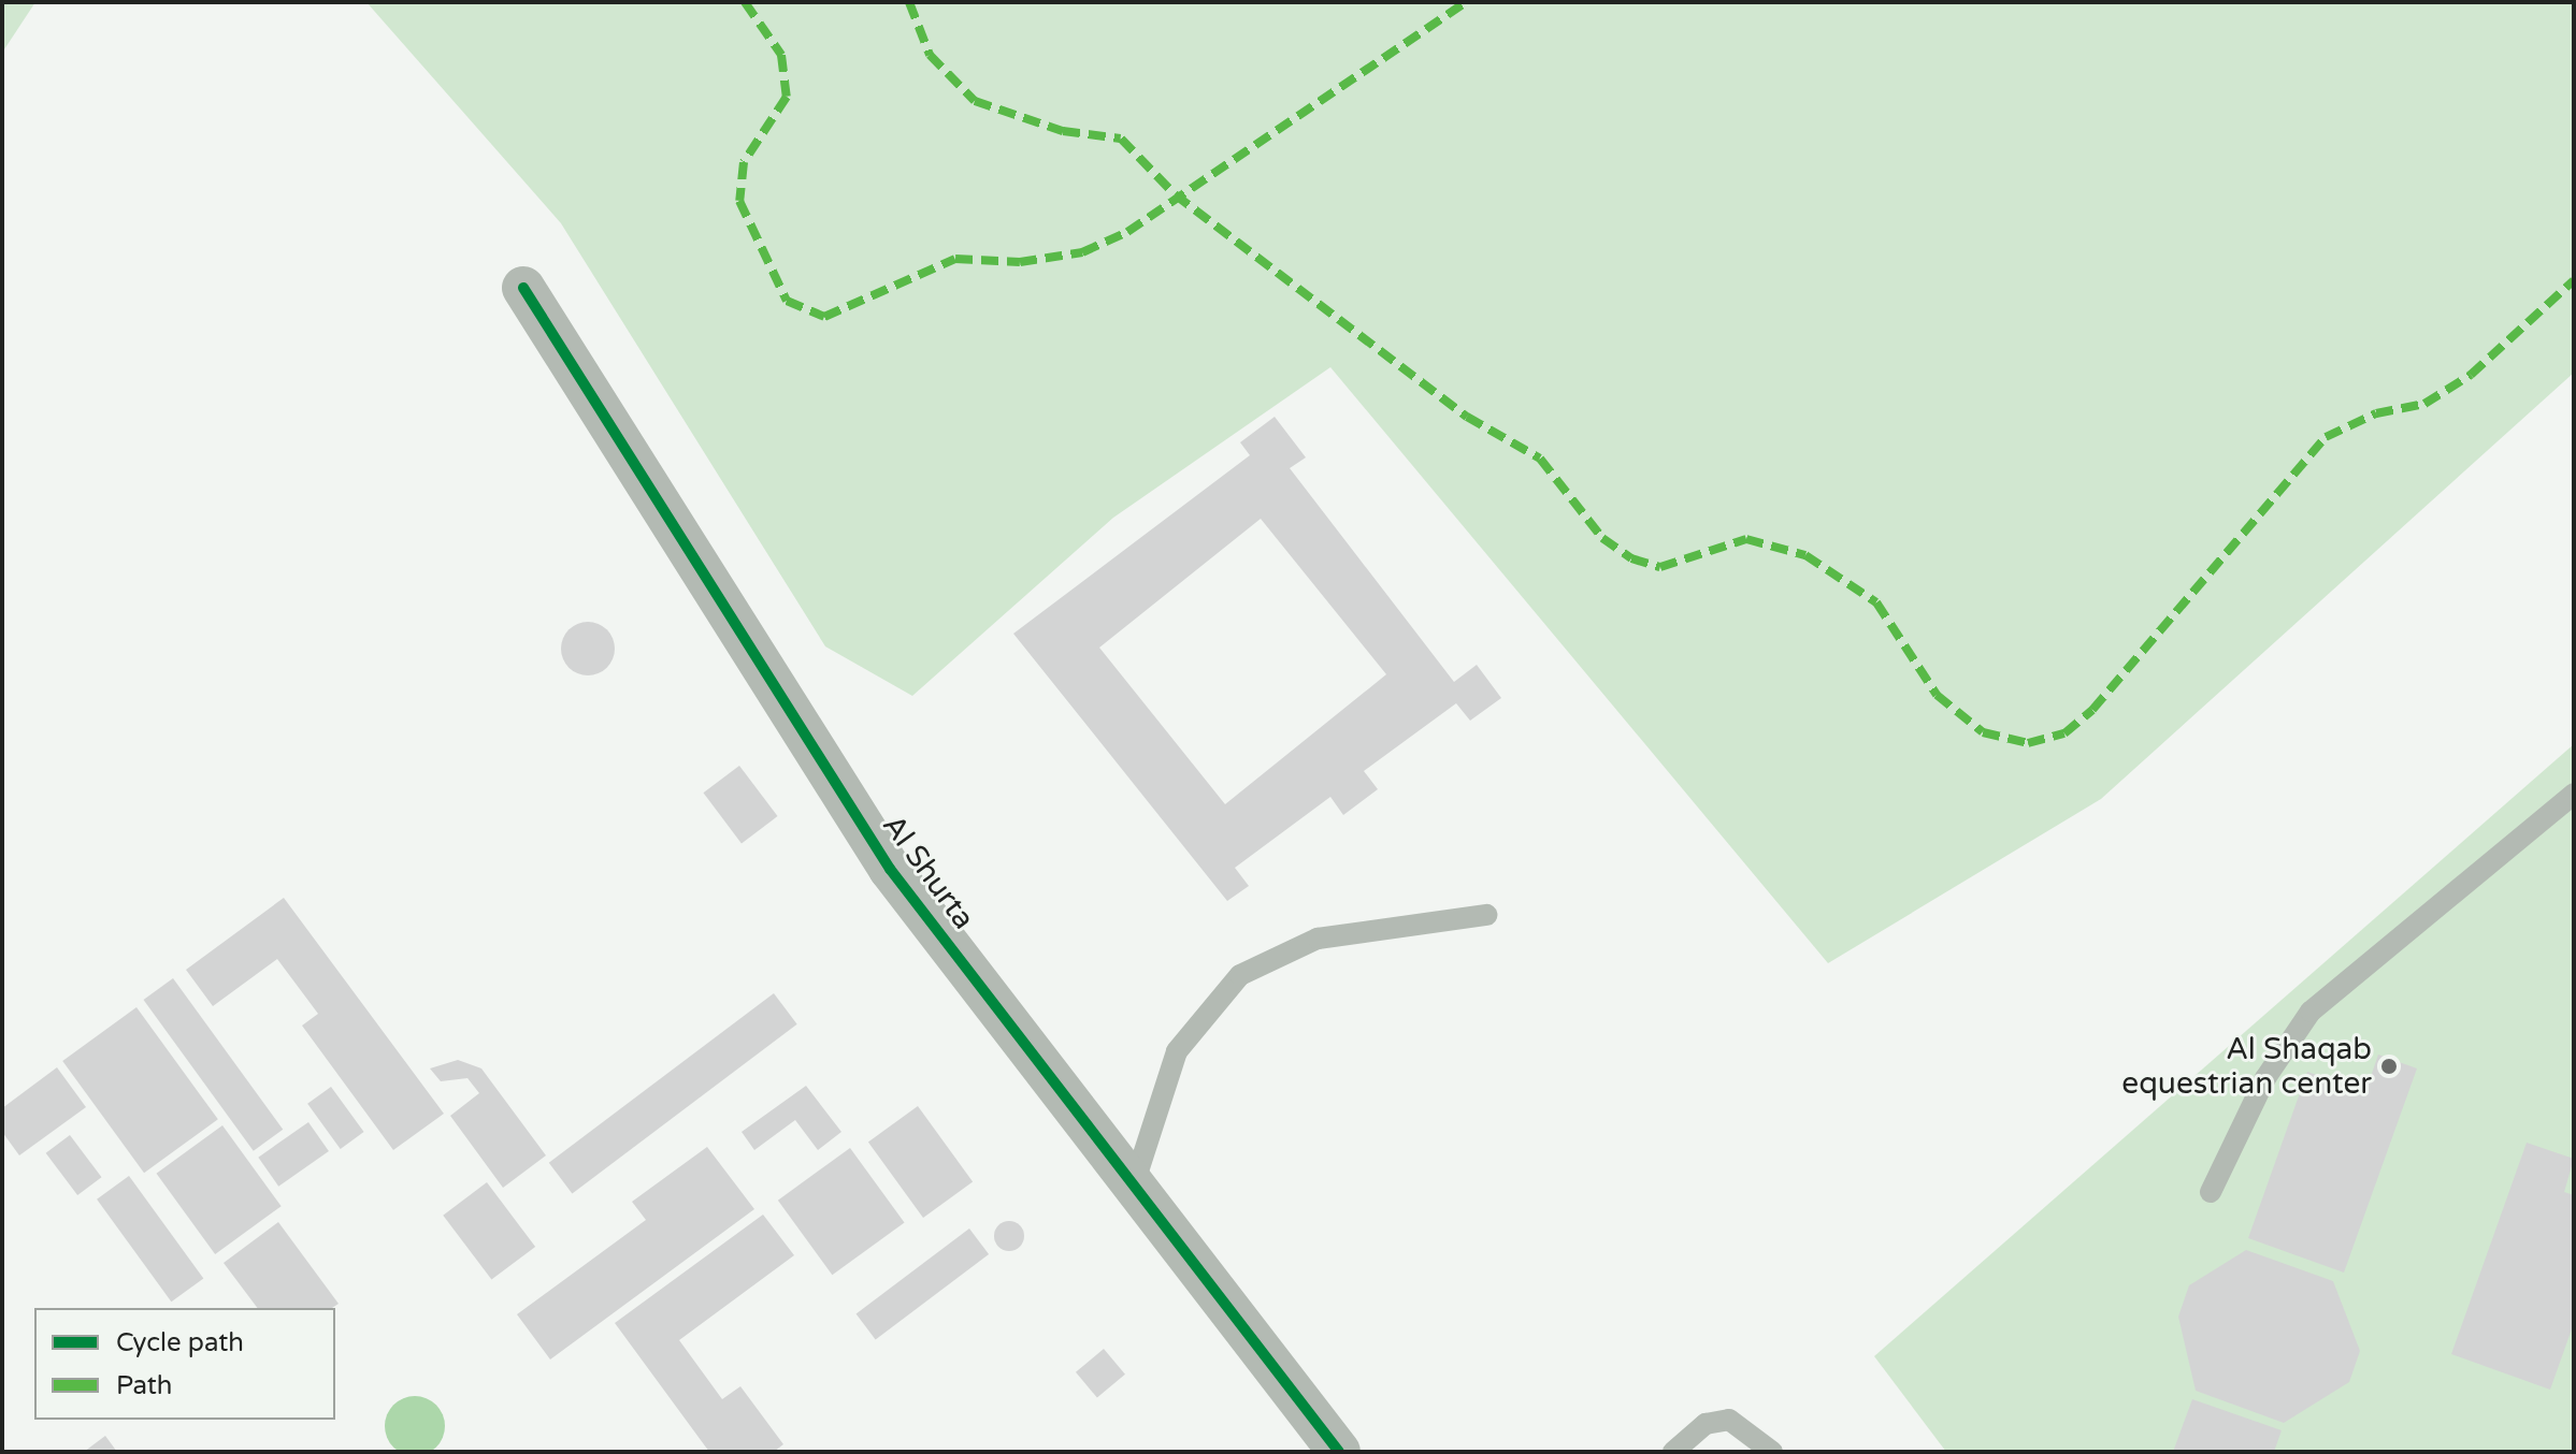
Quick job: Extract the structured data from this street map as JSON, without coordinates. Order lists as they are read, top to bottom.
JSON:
{
  "streets": {
    "street": ["Al Shurta"]
  },
  "places": ["Al Shaqab equestrian center"],
  "legend": ["Cycle path", "Path"]
}
